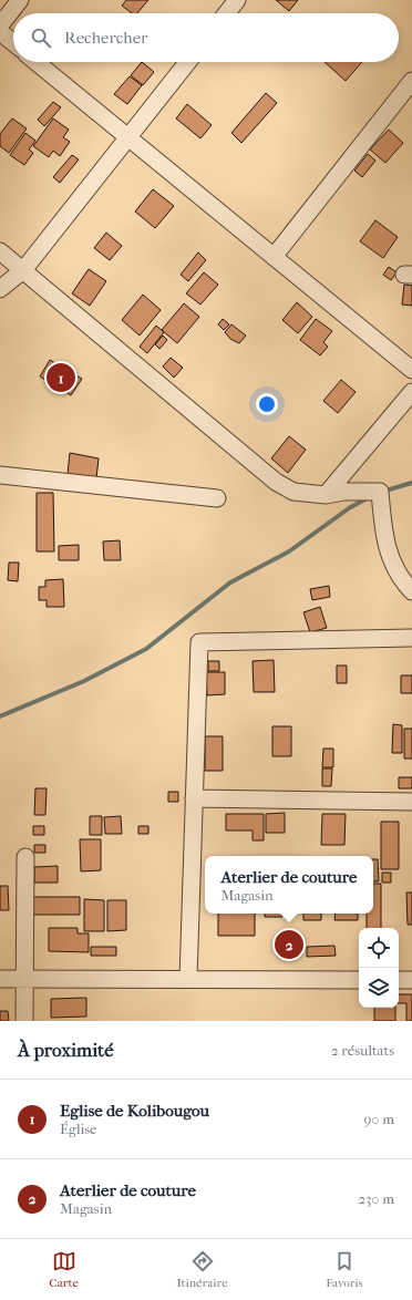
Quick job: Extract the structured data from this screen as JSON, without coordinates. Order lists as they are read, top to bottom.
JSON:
{
  "page": {
    "search": "Rechercher",
    "pins": ["1", "2"],
    "popup": ["Aterlier de couture", "Magasin"],
    "heading": ["À proximité", "2 résultats"],
    "list": [
      {
        "mark": "1",
        "name": "Eglise de Kolibougou",
        "note": "Église",
        "value": "90 m"
      },
      {
        "mark": "2",
        "name": "Aterlier de couture",
        "note": "Magasin",
        "value": "230 m"
      }
    ],
    "nav": ["Carte", "Itinéraire", "Favoris"]
  }
}
